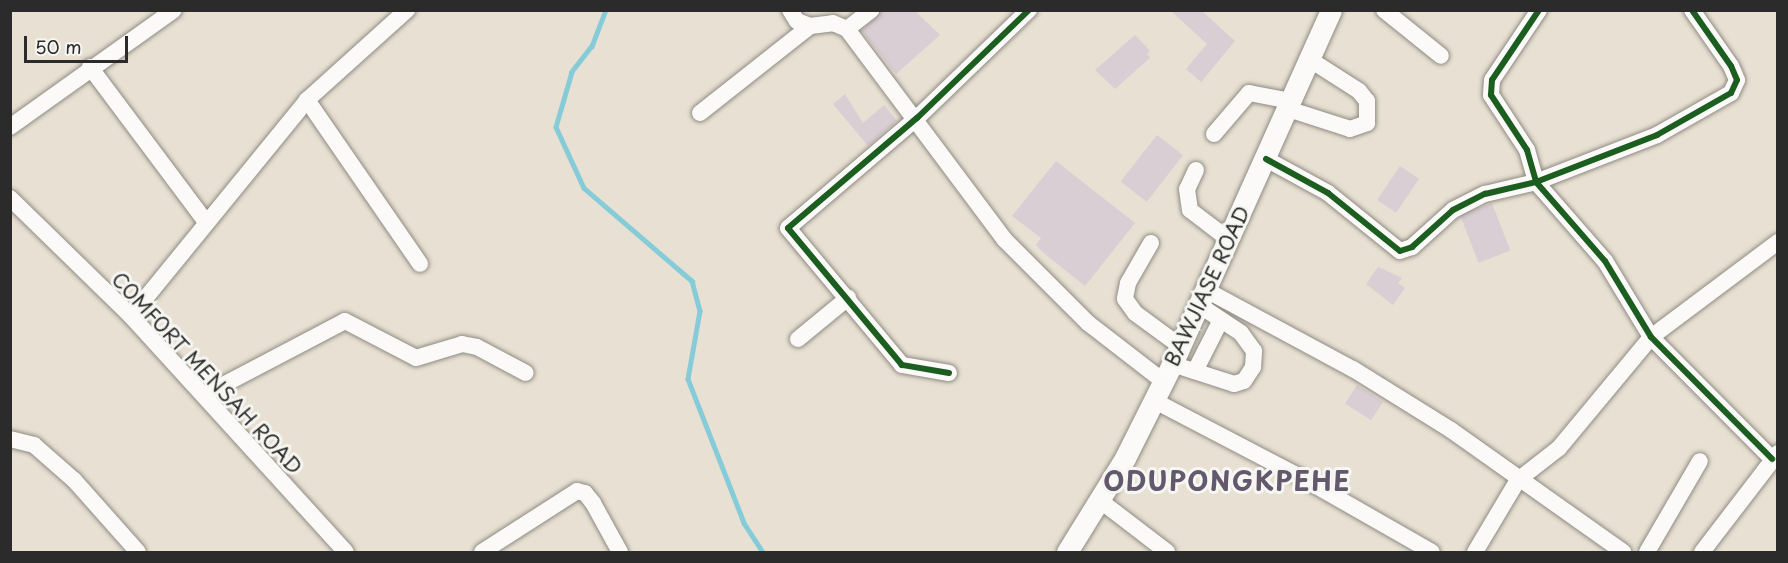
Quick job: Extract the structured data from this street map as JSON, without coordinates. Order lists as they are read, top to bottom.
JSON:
{
  "streets": {
    "main road": ["BAWJIASE ROAD"],
    "street": ["COMFORT MENSAH ROAD"]
  },
  "districts": ["ODUPONGKPEHE"],
  "scale_bar": "50 m"
}
